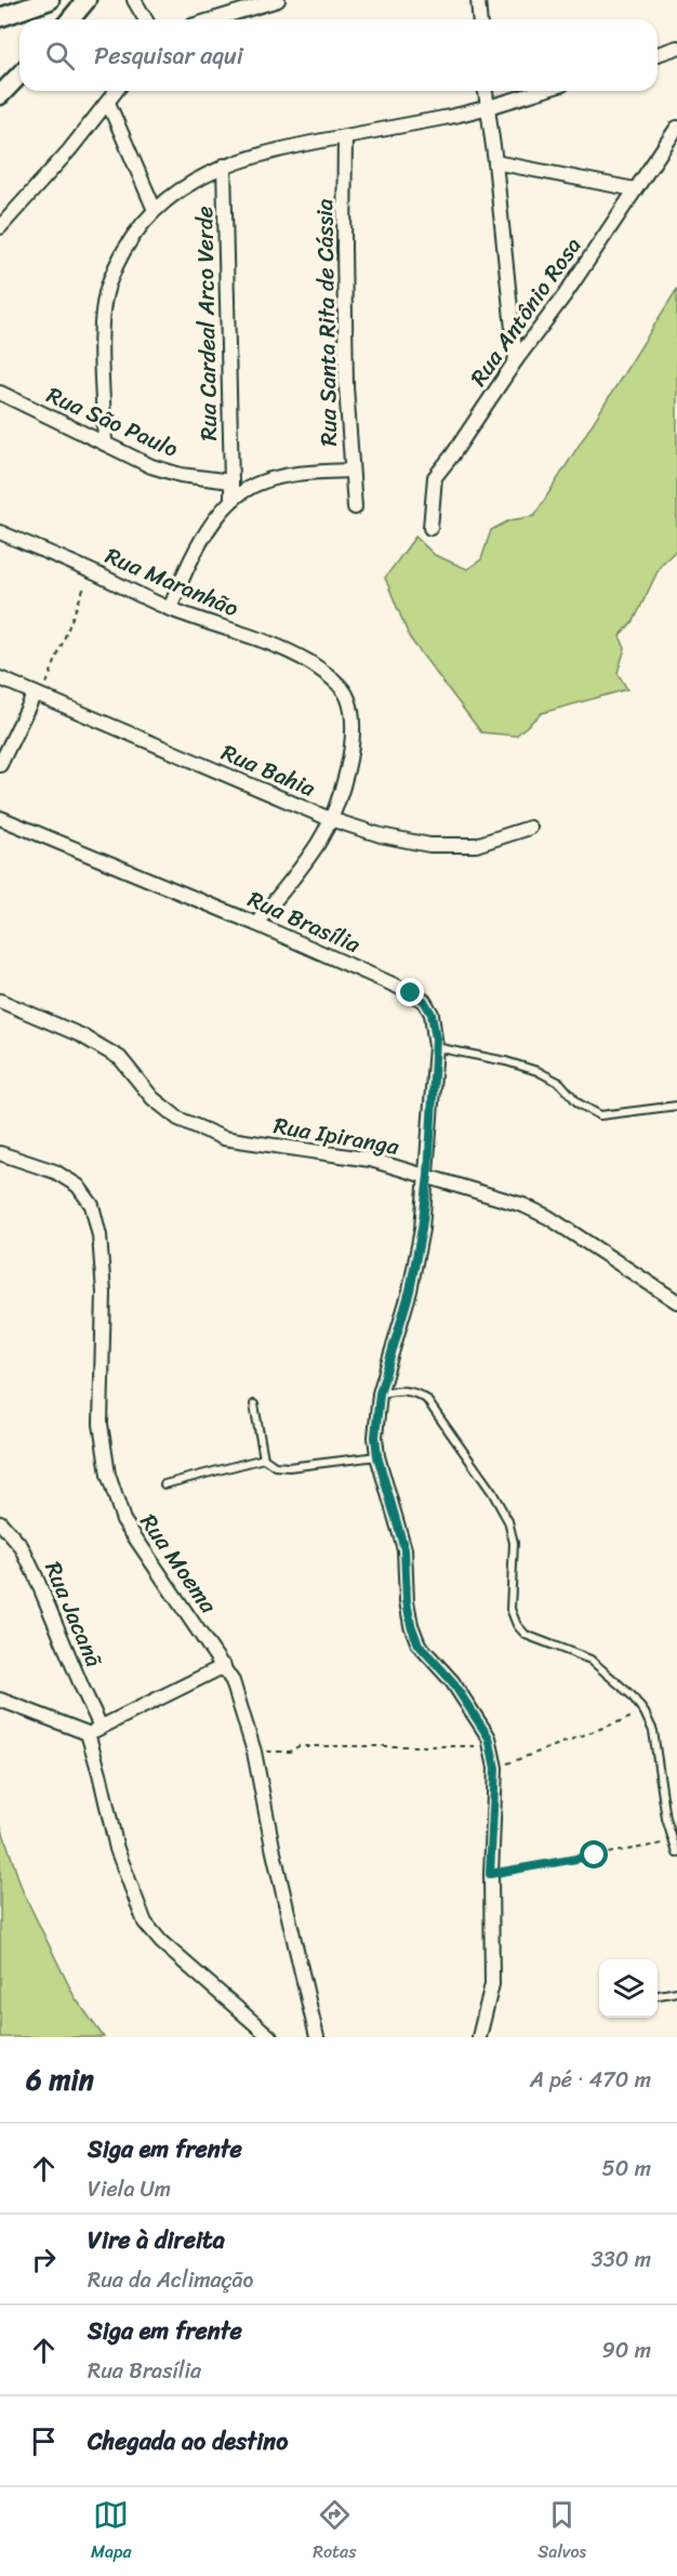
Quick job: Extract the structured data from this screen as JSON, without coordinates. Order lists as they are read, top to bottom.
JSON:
{
  "streets": {
    "street": [
      "Rua Antônio Rosa",
      "Rua Santa Rita de Cássia",
      "Rua Cardeal Arco Verde",
      "Rua São Paulo",
      "Rua Maranhão",
      "Rua Bahia",
      "Rua Brasília",
      "Rua Ipiranga",
      "Rua Moema",
      "Rua Jacanã"
    ]
  },
  "crossings": [
    ["Rua Cardeal Arco Verde", "Rua São Paulo"],
    ["Rua Maranhão", "Rua Bahia"],
    ["Rua Brasília", "Rua Ipiranga"]
  ],
  "page": {
    "search": "Pesquisar aqui",
    "heading": ["6 min", "A pé · 470 m"],
    "list": [
      ["Siga em frente", "Viela Um", "50 m"],
      ["Vire à direita", "Rua da Aclimação", "330 m"],
      ["Siga em frente", "Rua Brasília", "90 m"],
      "Chegada ao destino"
    ],
    "nav": ["Mapa", "Rotas", "Salvos"]
  }
}
